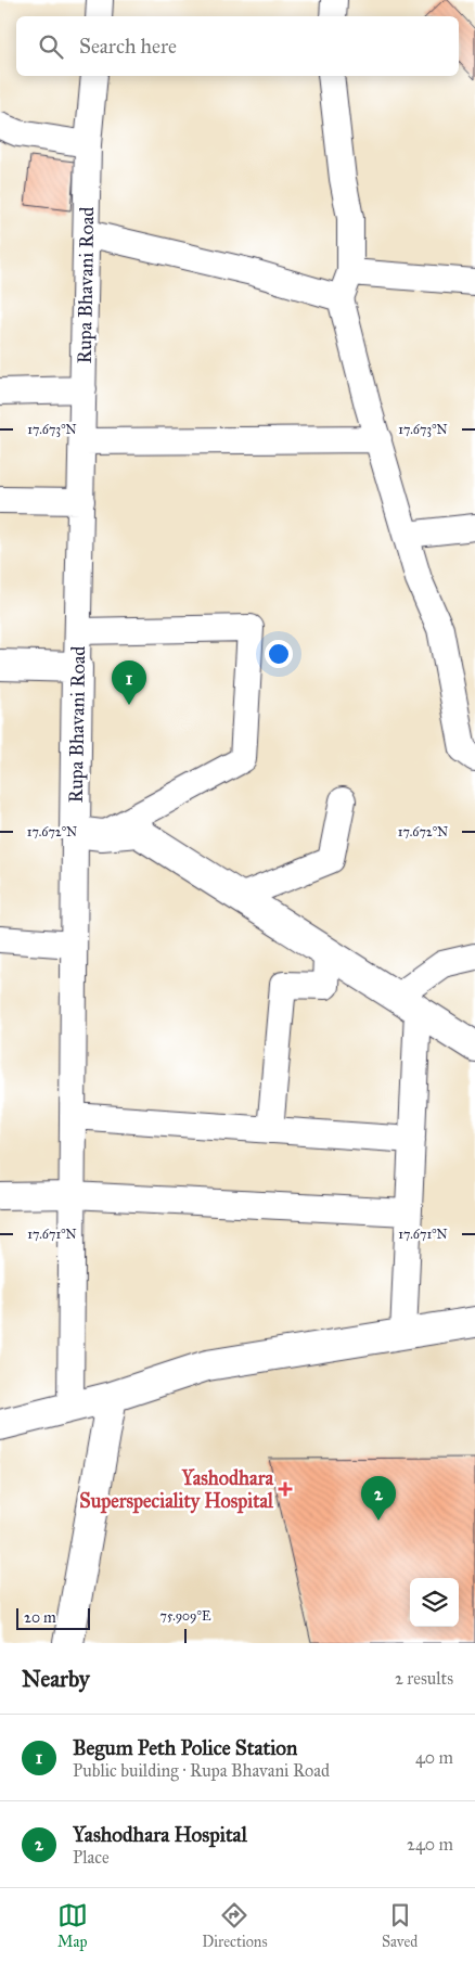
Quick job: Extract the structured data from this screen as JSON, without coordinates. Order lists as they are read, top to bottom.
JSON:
{
  "streets": {
    "street": ["Rupa Bhavani Road"]
  },
  "places": {
    "health": ["Yashodhara Superspeciality Hospital"]
  },
  "scale_bar": "20 m",
  "page": {
    "search": "Search here",
    "pins": ["1", "2"],
    "scale": "20 m",
    "heading": ["Nearby", "2 results"],
    "list": [
      {
        "mark": "1",
        "name": "Begum Peth Police Station",
        "note": "Public building · Rupa Bhavani Road",
        "value": "40 m"
      },
      {
        "mark": "2",
        "name": "Yashodhara Hospital",
        "note": "Place",
        "value": "240 m"
      }
    ],
    "nav": ["Map", "Directions", "Saved"]
  },
  "coordinates": [
    "17.673°N",
    "17.672°N",
    "17.671°N",
    "75.909°E"
  ]
}
